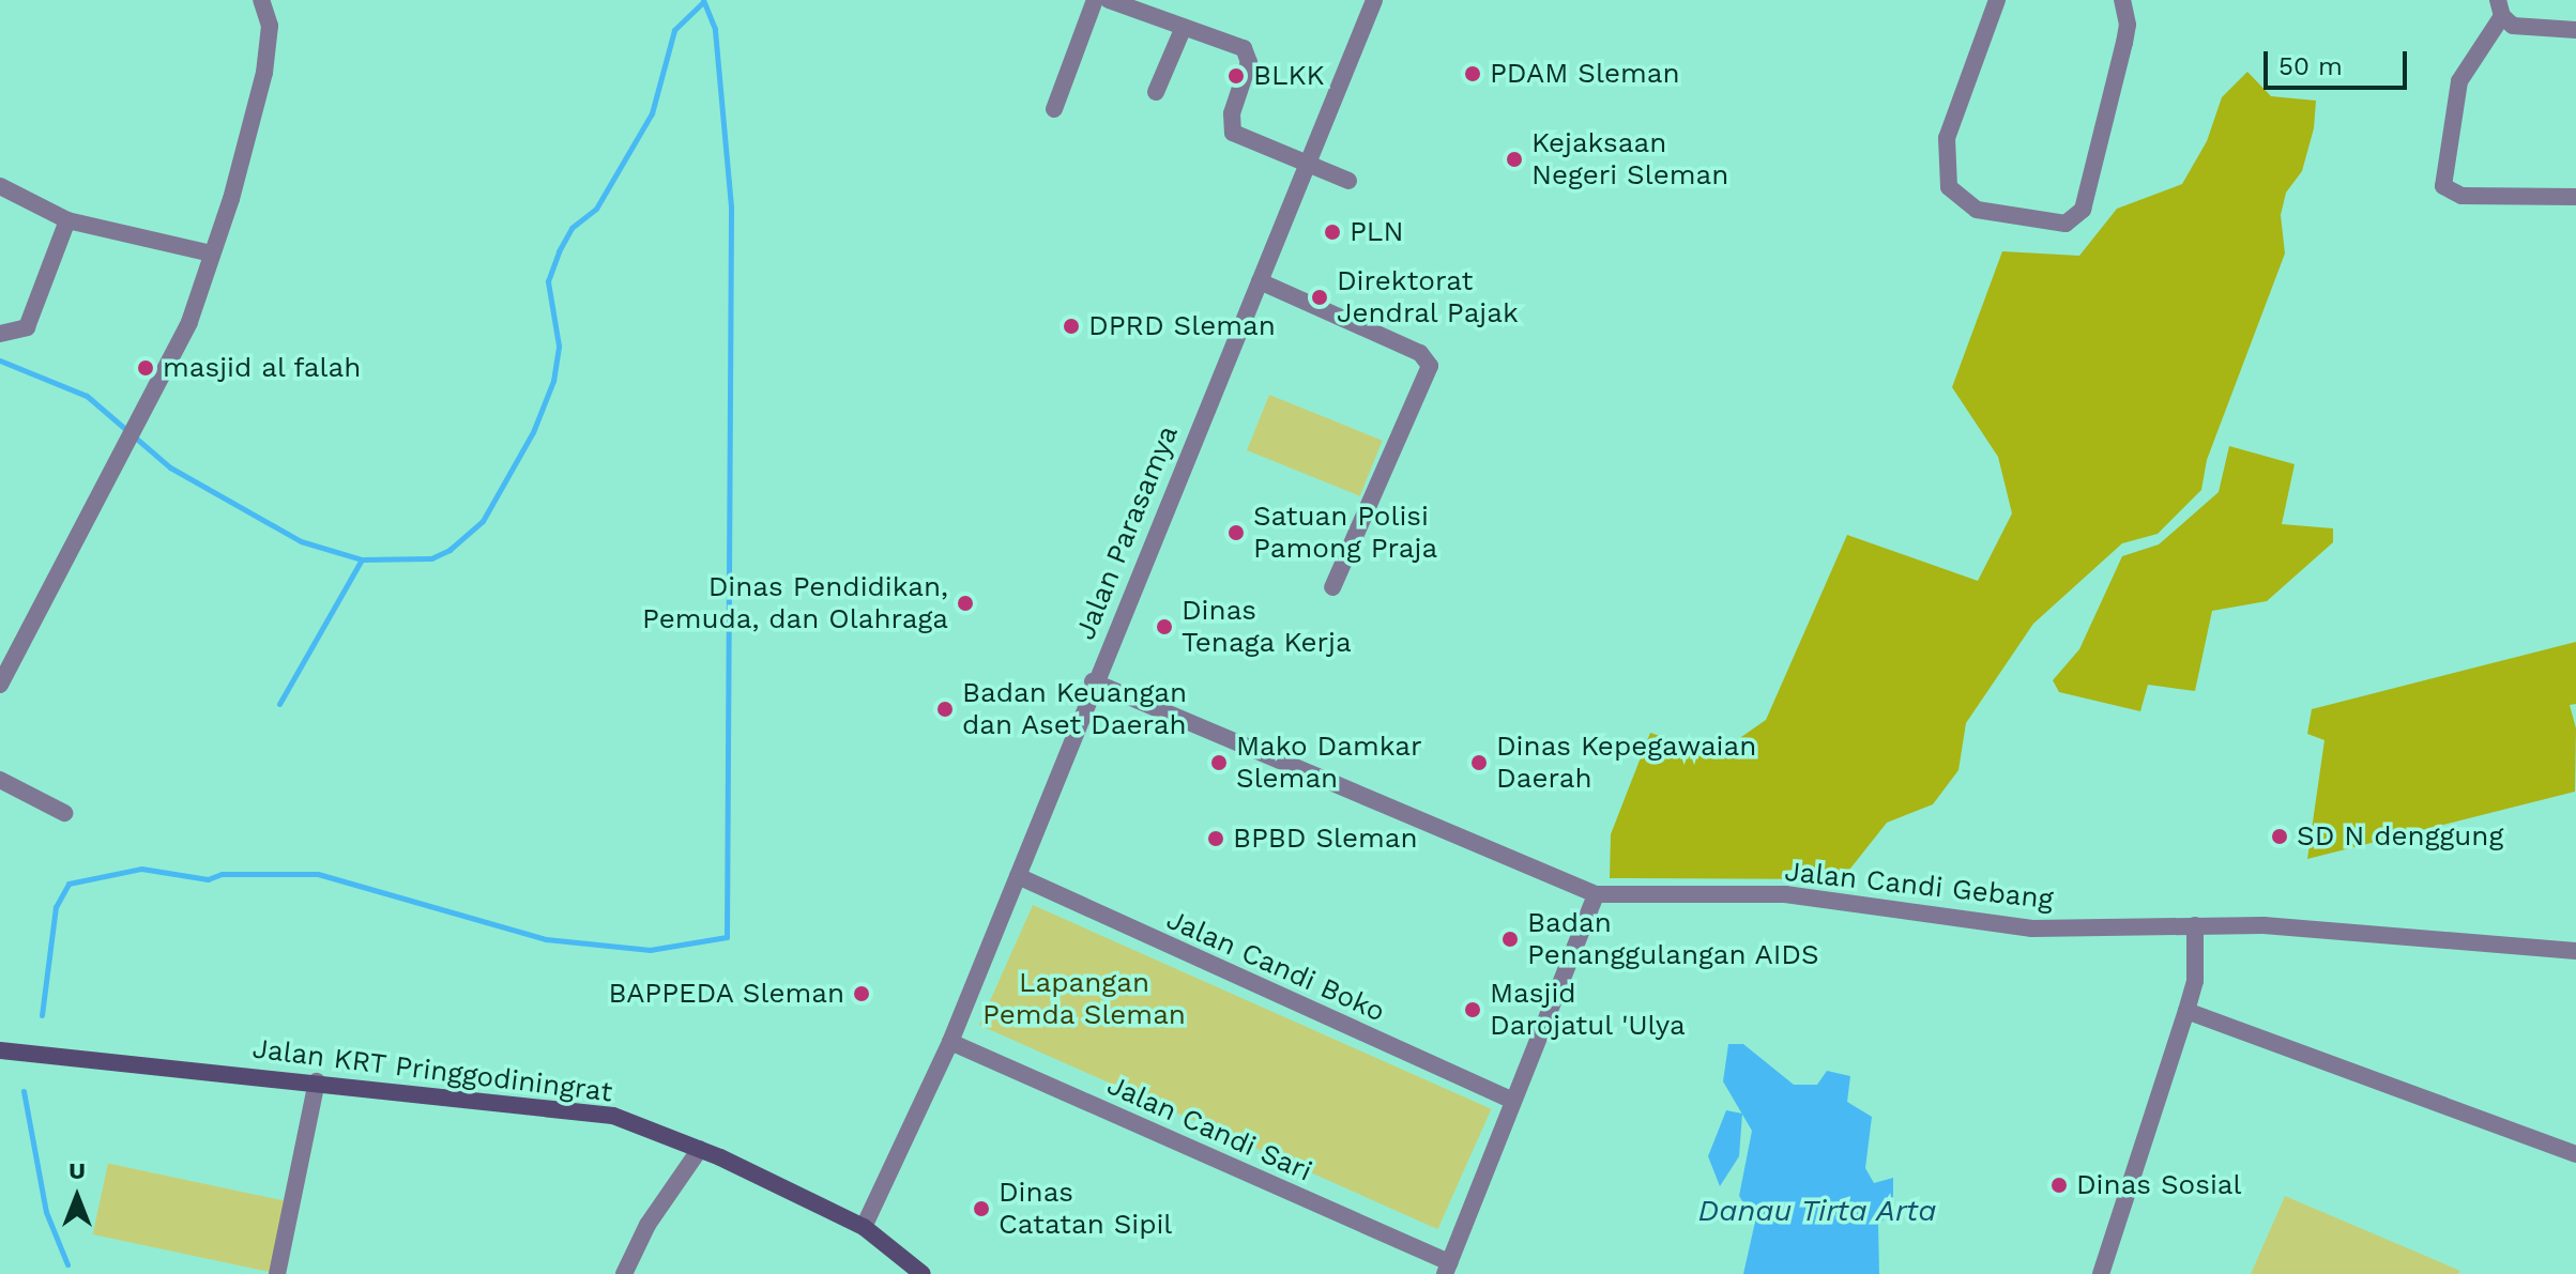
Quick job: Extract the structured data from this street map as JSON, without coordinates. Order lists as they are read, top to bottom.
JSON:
{
  "streets": {
    "main road": ["Jalan KRT Pringgodiningrat"],
    "street": [
      "Jalan Parasamya",
      "Jalan Candi Gebang",
      "Jalan Candi Boko",
      "Jalan Candi Sari"
    ]
  },
  "crossings": [
    ["Jalan Parasamya", "Jalan Candi Gebang"],
    ["Jalan Parasamya", "Jalan Candi Boko"],
    ["Jalan Parasamya", "Jalan KRT Pringgodiningrat"],
    ["Jalan Parasamya", "Jalan Candi Sari"]
  ],
  "water": ["Danau Tirta Arta"],
  "parks": ["Lapangan Pemda Sleman"],
  "places": [
    "PDAM Sleman",
    "BLKK",
    "Kejaksaan Negeri Sleman",
    "PLN",
    "Direktorat Jendral Pajak",
    "DPRD Sleman",
    "masjid al falah",
    "Satuan Polisi Pamong Praja",
    "Dinas Pendidikan, Pemuda, dan Olahraga",
    "Dinas Tenaga Kerja",
    "Badan Keuangan dan Aset Daerah",
    "Mako Damkar Sleman",
    "Dinas Kepegawaian Daerah",
    "SD N denggung",
    "BPBD Sleman",
    "Badan Penanggulangan AIDS",
    "BAPPEDA Sleman",
    "Masjid Darojatul 'Ulya",
    "Dinas Sosial",
    "Dinas Catatan Sipil"
  ],
  "scale_bar": "50 m",
  "north": "top"
}
